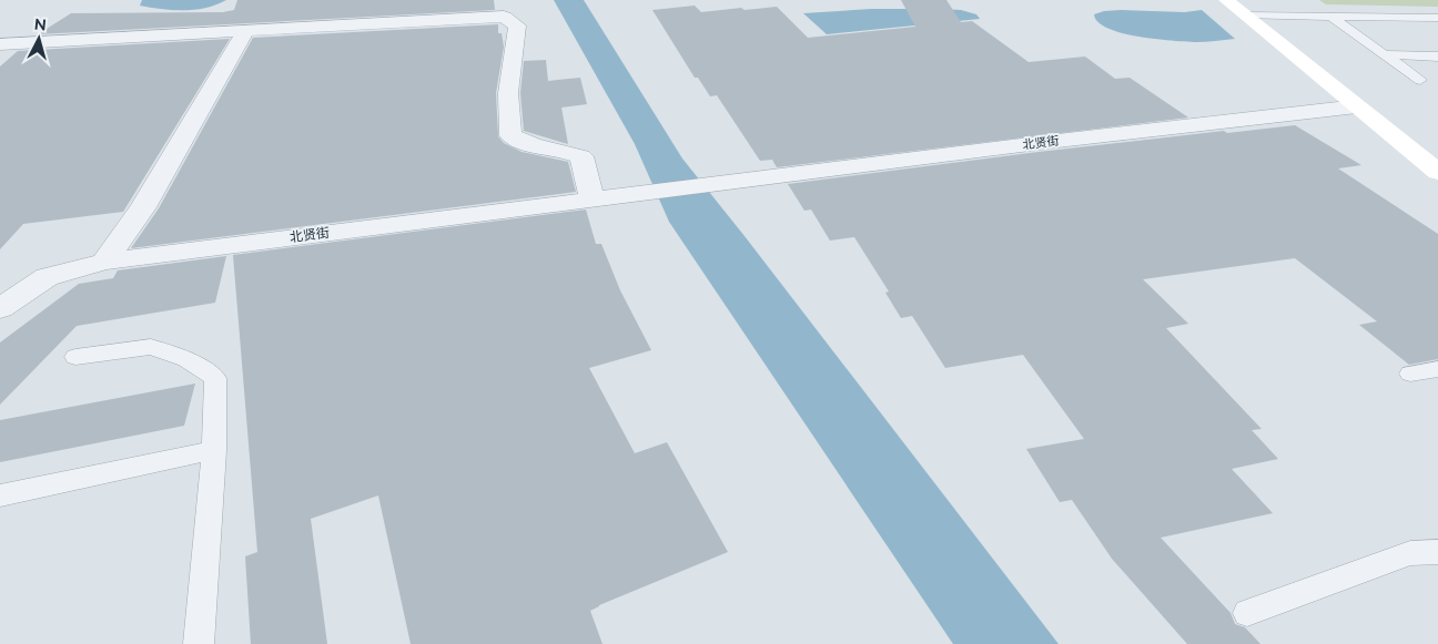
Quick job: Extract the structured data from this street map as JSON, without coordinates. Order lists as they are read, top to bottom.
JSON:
{
  "streets": {
    "street": ["北贤街"]
  },
  "north": "top"
}
